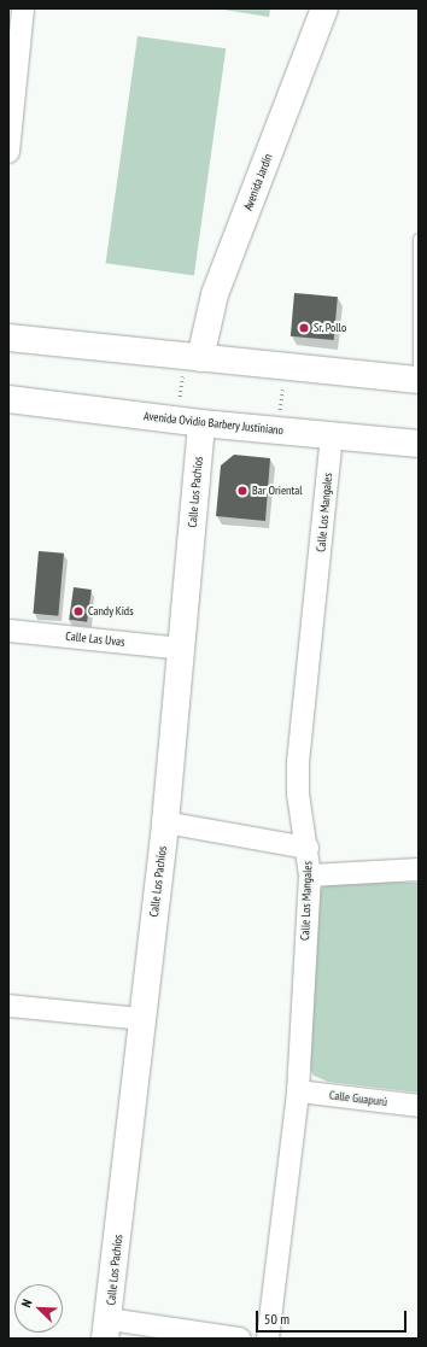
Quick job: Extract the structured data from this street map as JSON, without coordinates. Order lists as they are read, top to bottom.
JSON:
{
  "streets": {
    "street": [
      "Avenida Jardín",
      "Avenida Ovidio Barbery Justiniano",
      "Calle Los Pachíos",
      "Calle Los Mangales",
      "Calle Las Uvas",
      "Calle Guapurú"
    ]
  },
  "crossings": [
    ["Avenida Ovidio Barbery Justiniano", "Calle Los Pachíos"],
    ["Avenida Ovidio Barbery Justiniano", "Calle Los Mangales"],
    ["Calle Los Pachíos", "Calle Las Uvas"],
    ["Calle Los Mangales", "Calle Guapurú"]
  ],
  "places": ["Sr. Pollo", "Bar Oriental", "Candy Kids"],
  "scale_bar": "50 m",
  "north": "top left"
}
